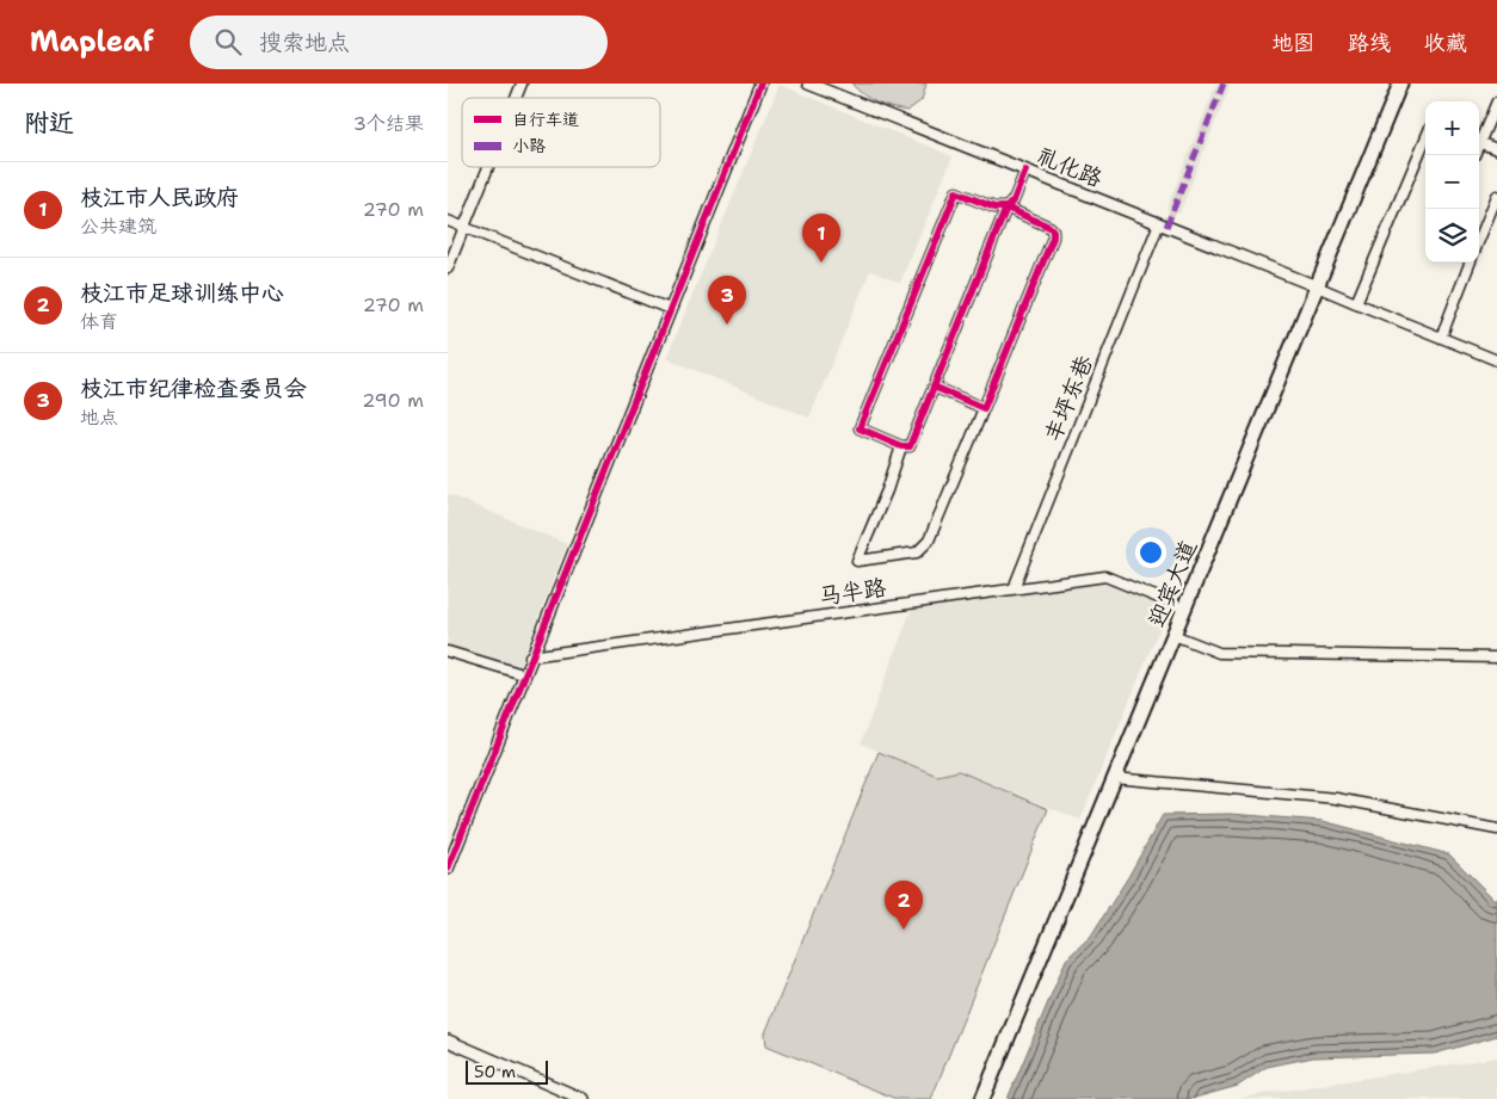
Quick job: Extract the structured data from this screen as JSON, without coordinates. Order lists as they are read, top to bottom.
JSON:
{
  "streets": {
    "main road": ["迎宾大道"],
    "street": ["礼化路", "丰坪东巷", "马半路"]
  },
  "crossings": [
    ["礼化路", "丰坪东巷"],
    ["礼化路", "迎宾大道"],
    ["丰坪东巷", "马半路"],
    ["迎宾大道", "马半路"]
  ],
  "legend": ["自行车道", "小路"],
  "scale_bar": "50 m",
  "page": {
    "header": "Mapleaf",
    "search": "搜索地点",
    "nav": ["地图", "路线", "收藏"],
    "heading": ["附近", "3个结果"],
    "map_buttons": ["+", "−"],
    "list": [
      {
        "mark": "1",
        "name": "枝江市人民政府",
        "note": "公共建筑",
        "value": "270 m"
      },
      {
        "mark": "2",
        "name": "枝江市足球训练中心",
        "note": "体育",
        "value": "270 m"
      },
      {
        "mark": "3",
        "name": "枝江市纪律检查委员会",
        "note": "地点",
        "value": "290 m"
      }
    ],
    "pins": ["1", "3", "2"],
    "scale": "50 m"
  }
}
